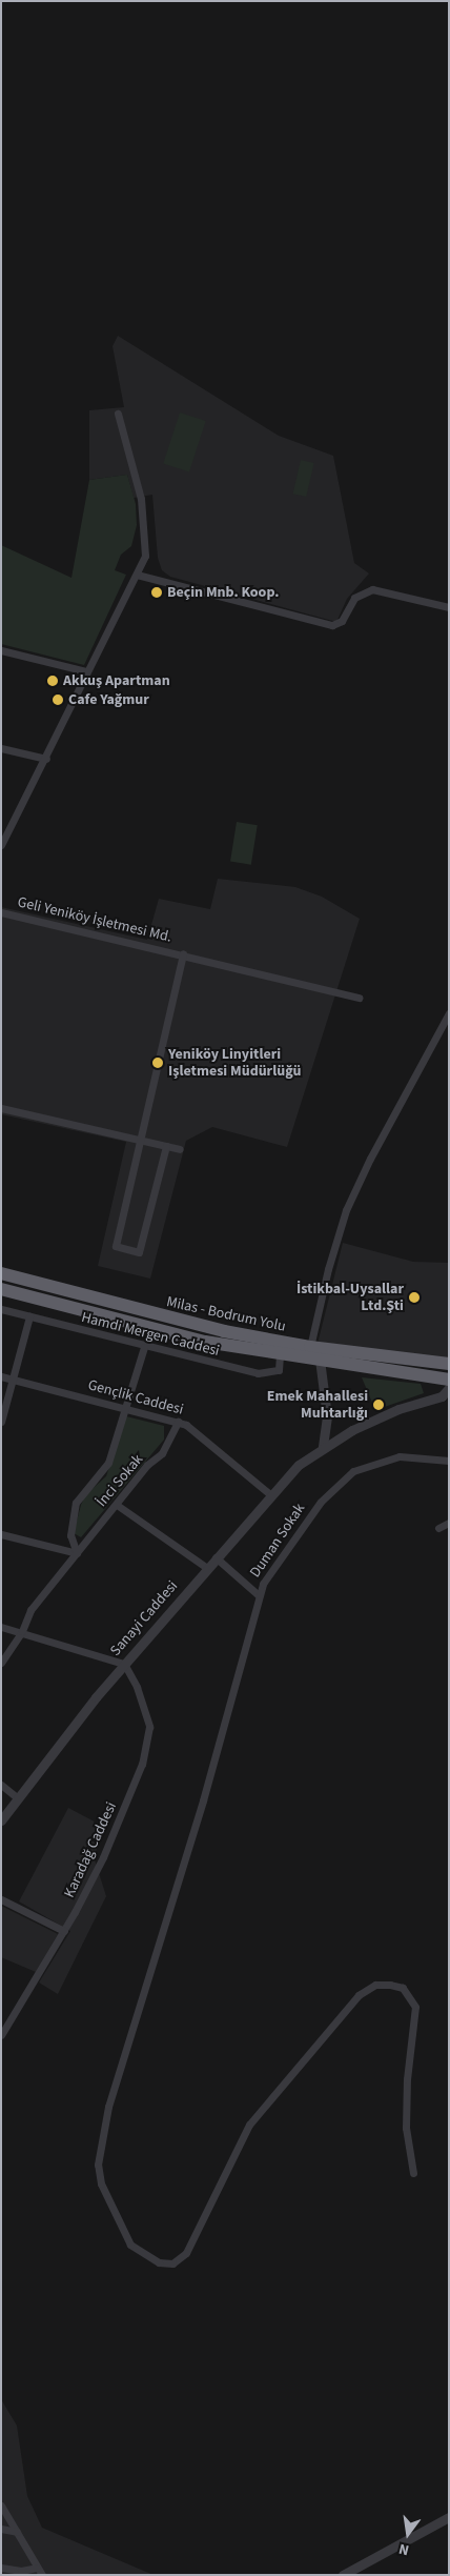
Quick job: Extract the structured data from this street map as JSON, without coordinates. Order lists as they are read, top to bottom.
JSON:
{
  "streets": {
    "highway": ["Milas - Bodrum Yolu"],
    "street": [
      "Geli Yeniköy İşletmesi Md.",
      "Hamdi Mergen Caddesi",
      "Gençlik Caddesi",
      "İnci Sokak",
      "Duman Sokak",
      "Sanayi Caddesi",
      "Karadağ Caddesi"
    ]
  },
  "crossings": [
    ["Milas - Bodrum Yolu", "Hamdi Mergen Caddesi"],
    ["Hamdi Mergen Caddesi", "İnci Sokak"],
    ["Gençlik Caddesi", "İnci Sokak"],
    ["Gençlik Caddesi", "Sanayi Caddesi"],
    ["Sanayi Caddesi", "Karadağ Caddesi"]
  ],
  "places": [
    "Beçin Mnb. Koop.",
    "Akkuş Apartman",
    "Cafe Yağmur",
    "Yeniköy Linyitleri Işletmesi Müdürlüğü",
    "İstikbal-Uysallar Ltd.Şti",
    "Emek Mahallesi Muhtarlığı"
  ],
  "north": "bottom"
}
